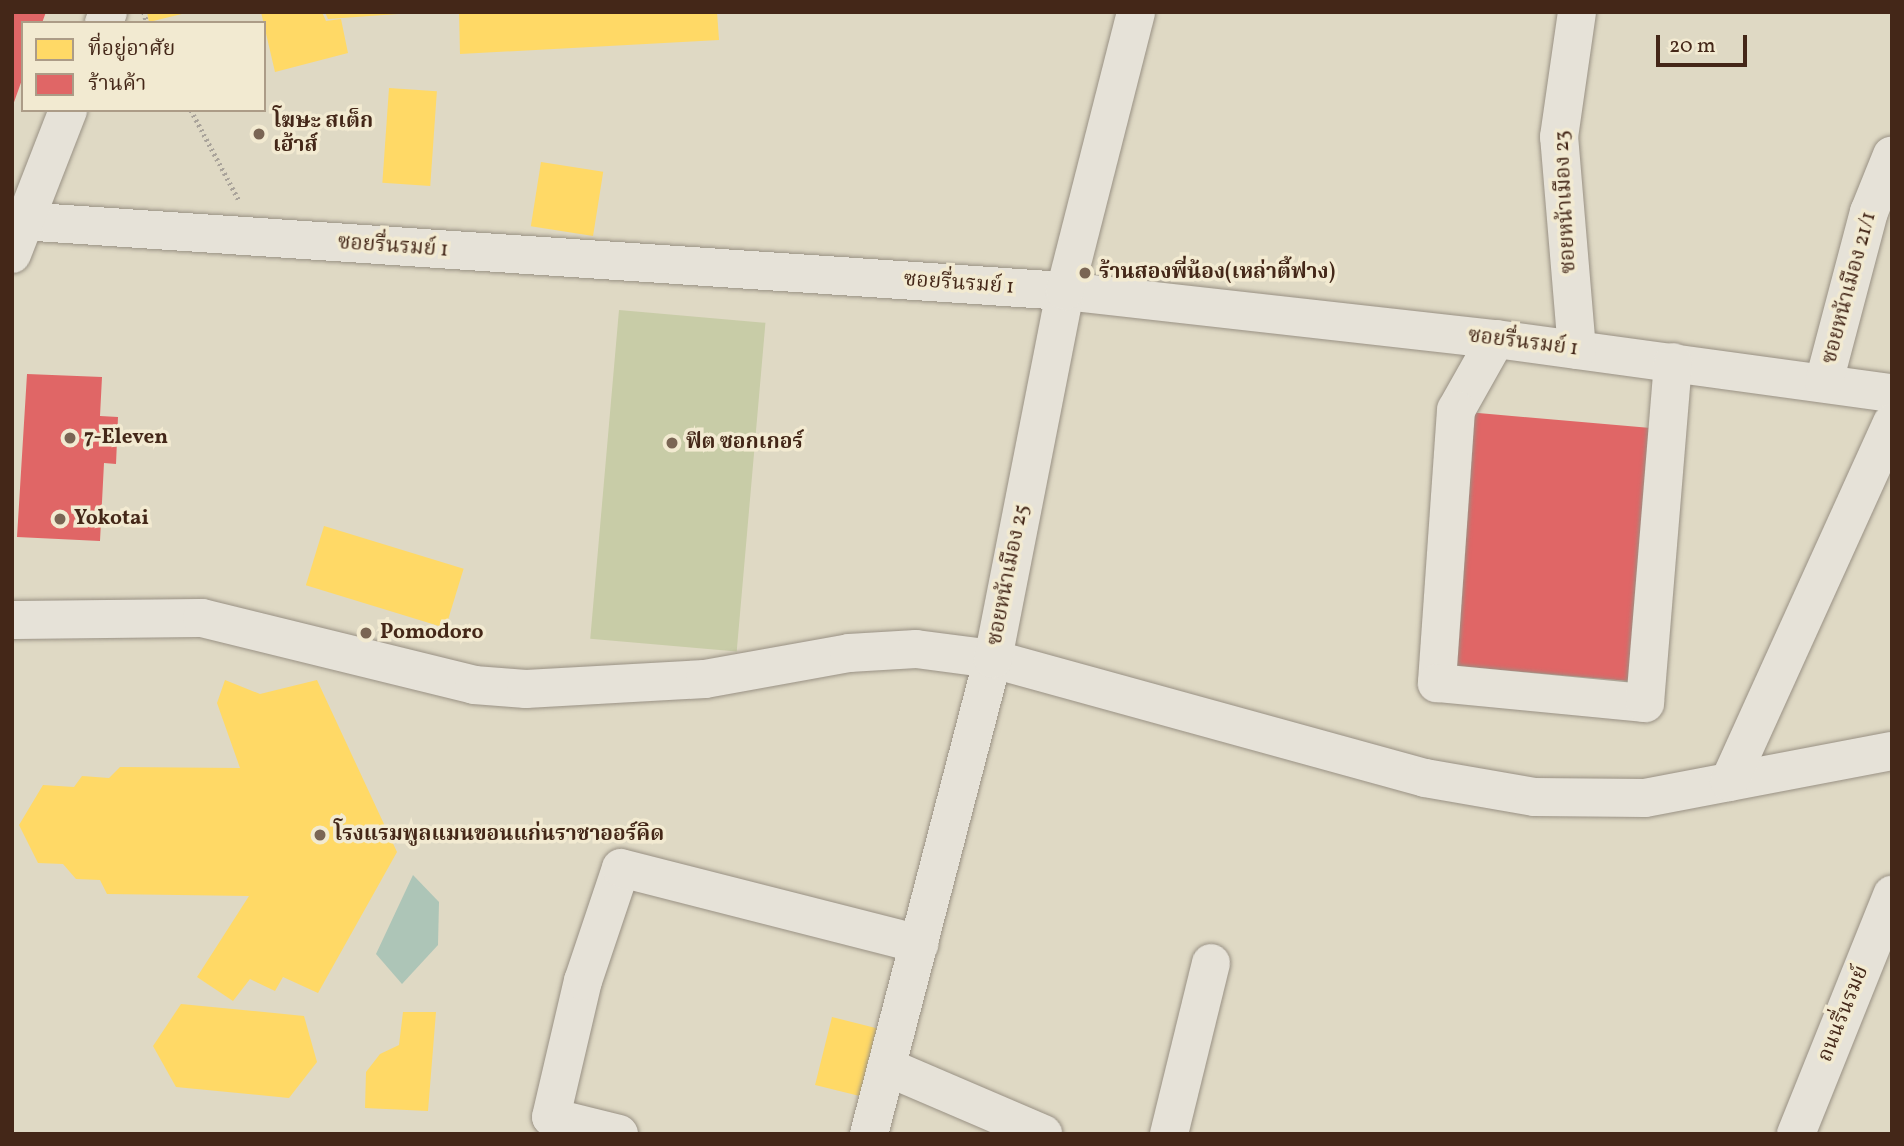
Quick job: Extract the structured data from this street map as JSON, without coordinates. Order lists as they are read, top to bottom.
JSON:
{
  "streets": {
    "street": [
      "ซอยหน้าเมือง 23",
      "ซอยรื่นรมย์ 1",
      "ซอยหน้าเมือง 21/1",
      "ซอยหน้าเมือง 25",
      "ถนนรื่นรมย์"
    ]
  },
  "crossings": [
    ["ซอยหน้าเมือง 23", "ซอยรื่นรมย์ 1"],
    ["ซอยรื่นรมย์ 1", "ซอยหน้าเมือง 21/1"],
    ["ซอยรื่นรมย์ 1", "ซอยหน้าเมือง 25"]
  ],
  "places": [
    "โฆษะ สเต็ก เฮ้าส์",
    "ร้านสองพี่น้อง(เหล่าตี้ฟาง)",
    "7-Eleven",
    "ฟิต ซอกเกอร์",
    "Yokotai",
    "Pomodoro",
    "โรงแรมพูลแมนขอนแก่นราชาออร์คิด"
  ],
  "legend": ["ที่อยู่อาศัย", "ร้านค้า"],
  "scale_bar": "20 m"
}
